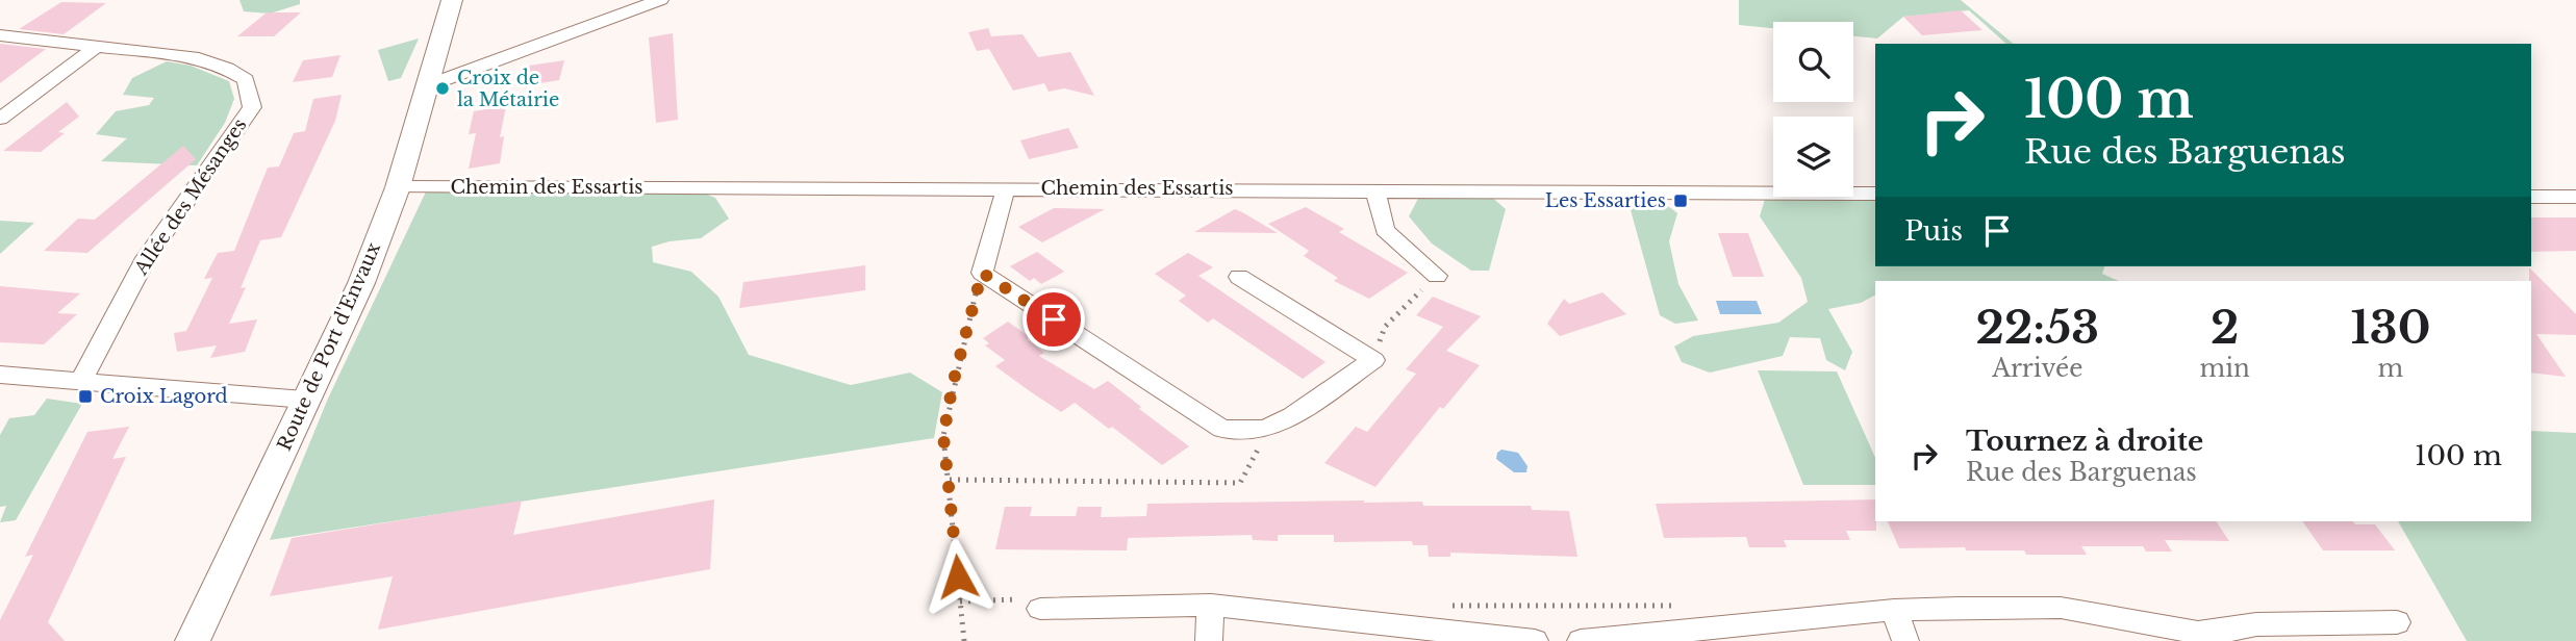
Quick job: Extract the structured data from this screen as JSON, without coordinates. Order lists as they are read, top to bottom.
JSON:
{
  "streets": {
    "street": ["Chemin des Essartis", "Allée des Mésanges", "Route de Port d'Envaux"]
  },
  "crossings": [
    ["Chemin des Essartis", "Route de Port d'Envaux"]
  ],
  "places": {
    "other": ["Croix de la Métairie"],
    "transit": ["Les Essarties", "Croix Lagord"]
  },
  "page": {
    "turn": ["100 m", "Rue des Barguenas"],
    "then": "Puis",
    "eta": [
      "22:53",
      "Arrivée",
      "2",
      "min",
      "130",
      "m"
    ],
    "list": [
      {
        "name": "Tournez à droite",
        "note": "Rue des Barguenas",
        "value": "100 m"
      }
    ]
  }
}
